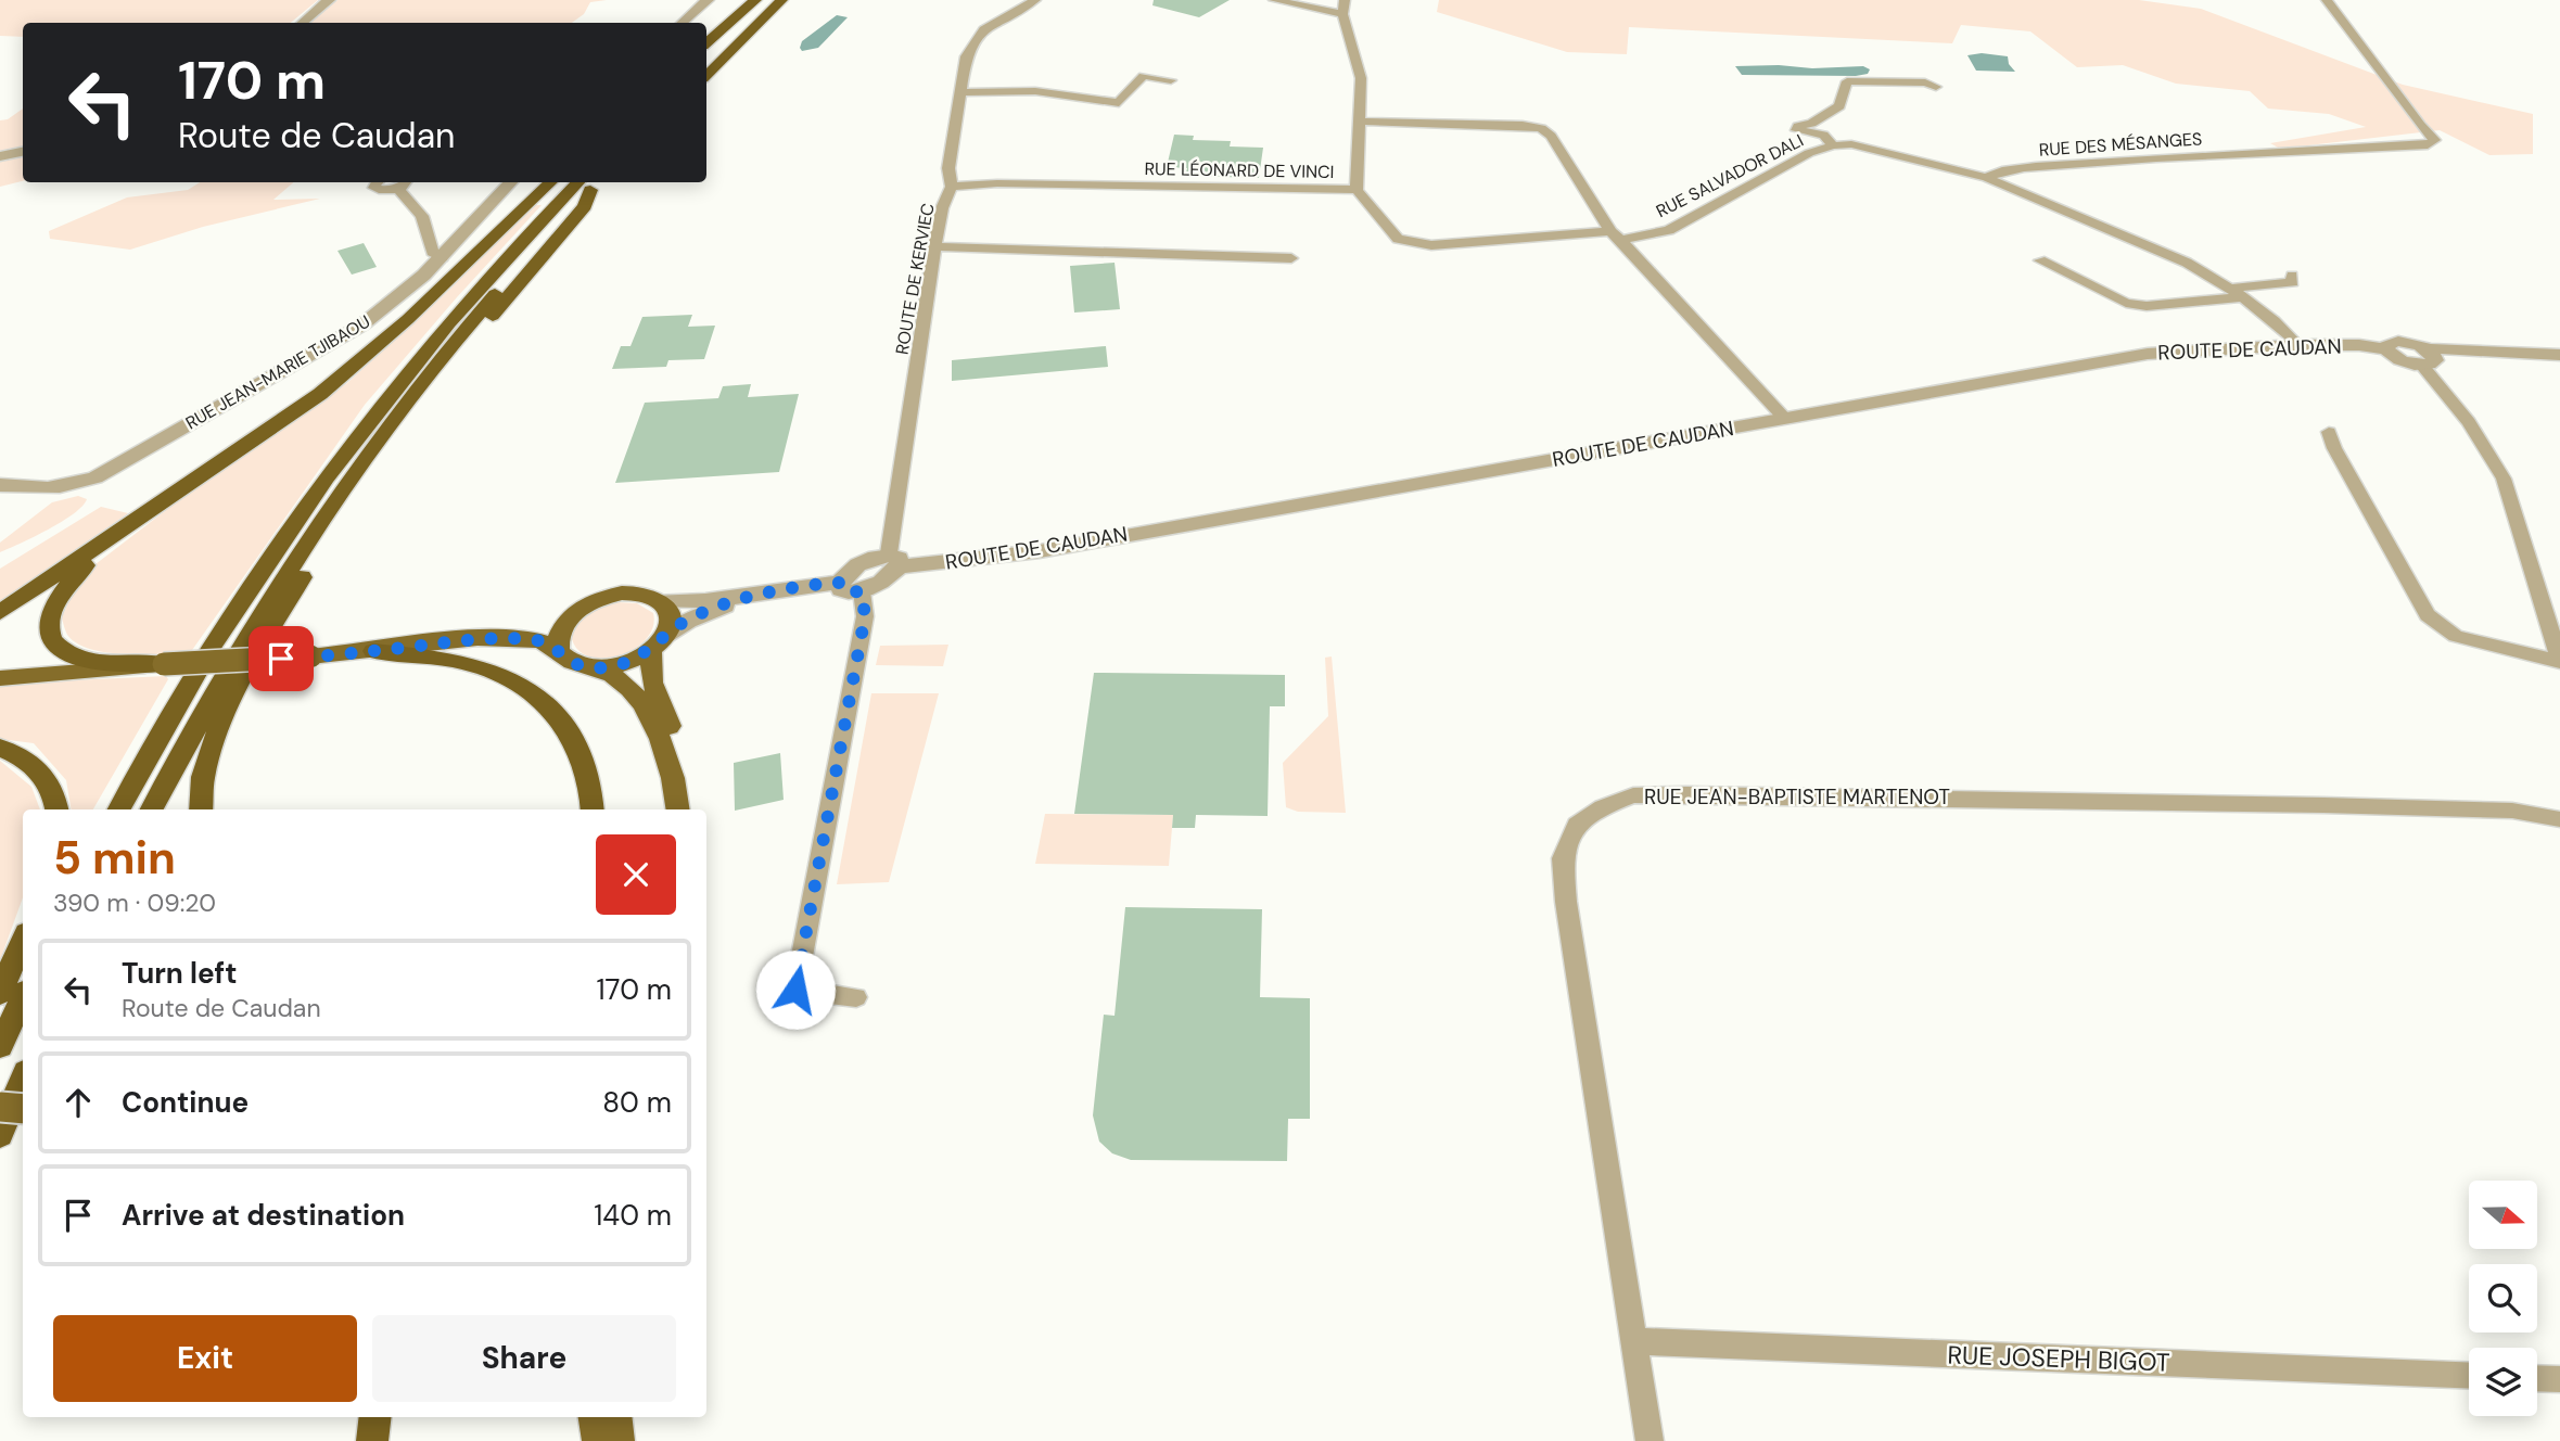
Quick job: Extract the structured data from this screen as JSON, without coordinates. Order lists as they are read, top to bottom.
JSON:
{
  "streets": {
    "street": [
      "RUE DES MÉSANGES",
      "RUE LÉONARD DE VINCI",
      "RUE SALVADOR DALI",
      "ROUTE DE KERVIEC",
      "ROUTE DE CAUDAN",
      "RUE JEAN-MARIE TJIBAOU",
      "RUE JEAN-BAPTISTE MARTENOT",
      "RUE JOSEPH BIGOT"
    ]
  },
  "crossings": [
    ["RUE DES MÉSANGES", "RUE SALVADOR DALI"],
    ["RUE LÉONARD DE VINCI", "RUE SALVADOR DALI"],
    ["RUE LÉONARD DE VINCI", "ROUTE DE KERVIEC"],
    ["ROUTE DE KERVIEC", "ROUTE DE CAUDAN"],
    ["RUE JEAN-BAPTISTE MARTENOT", "RUE JOSEPH BIGOT"]
  ],
  "north": "right",
  "page": {
    "turn": ["170 m", "Route de Caudan"],
    "heading": ["5 min", "390 m · 09:20"],
    "list": [
      {
        "name": "Turn left",
        "note": "Route de Caudan",
        "value": "170 m"
      },
      {
        "name": "Continue",
        "value": "80 m"
      },
      {
        "name": "Arrive at destination",
        "value": "140 m"
      }
    ],
    "buttons": ["Exit", "Share"]
  }
}
